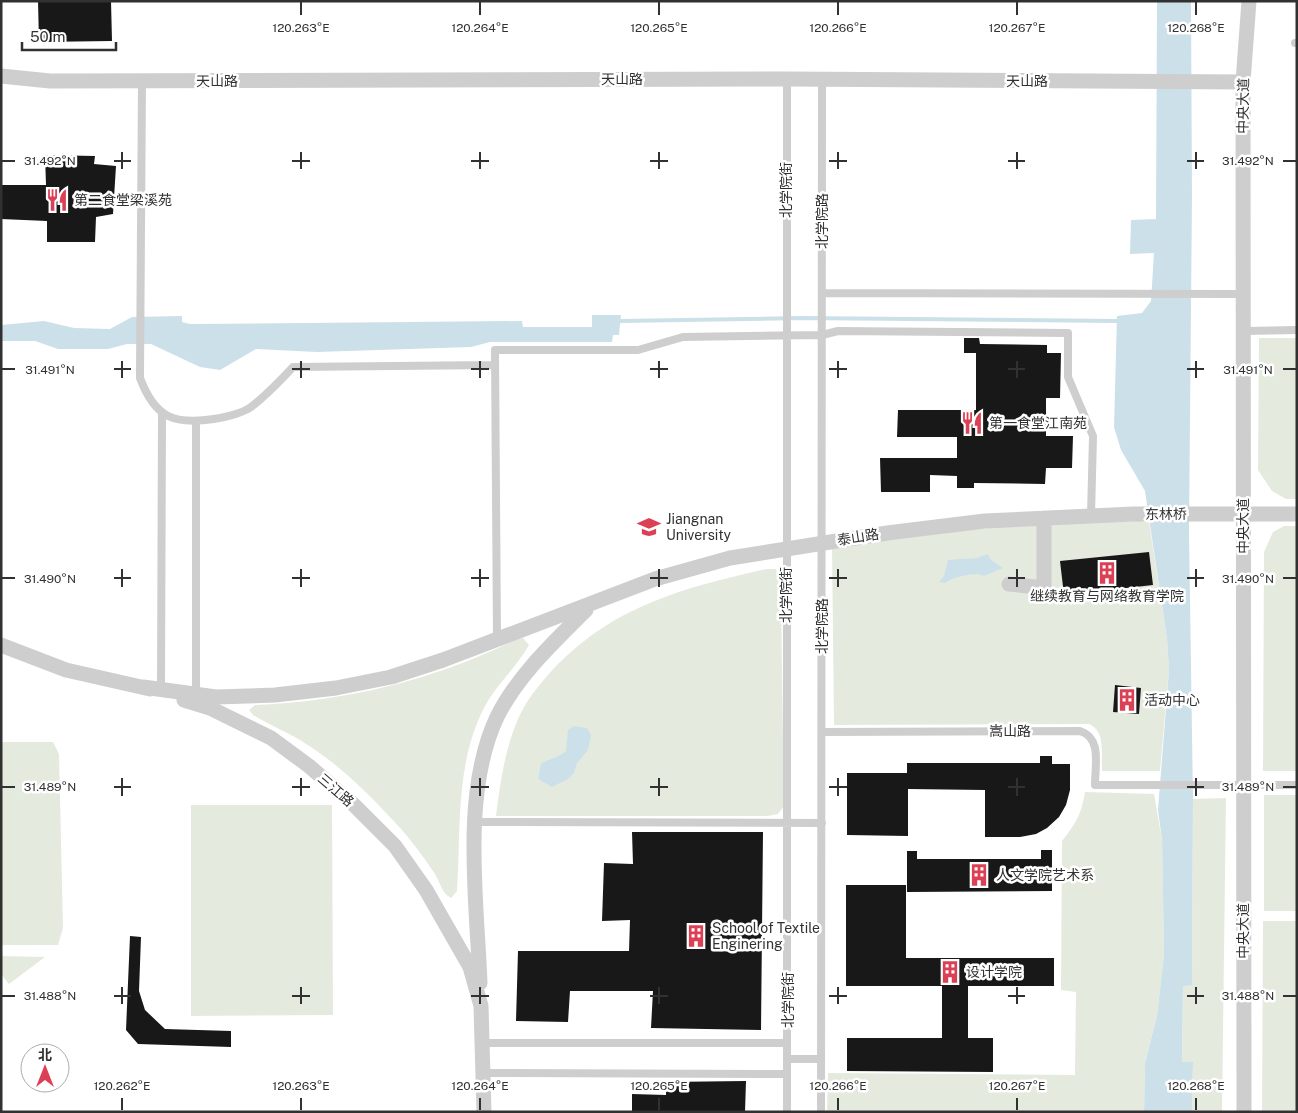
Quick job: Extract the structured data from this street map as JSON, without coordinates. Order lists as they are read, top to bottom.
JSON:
{
  "streets": {
    "street": [
      "天山路",
      "中央大道",
      "东林桥",
      "泰山路",
      "三江路"
    ],
    "lane": ["北学院街", "北学院路", "嵩山路"]
  },
  "crossings": [
    ["天山路", "中央大道"],
    ["天山路", "北学院街"],
    ["天山路", "北学院路"],
    ["中央大道", "东林桥"],
    ["中央大道", "嵩山路"],
    ["北学院街", "泰山路"],
    ["北学院路", "泰山路"],
    ["北学院路", "嵩山路"],
    ["东林桥", "泰山路"],
    ["泰山路", "三江路"]
  ],
  "places": {
    "restaurant": ["第二食堂梁溪苑", "第一食堂江南苑"],
    "school or university": ["Jiangnan University"],
    "building": [
      "继续教育与网络教育学院",
      "活动中心",
      "人文学院艺术系",
      "School of Textile Enginering",
      "设计学院"
    ]
  },
  "scale_bar": "50 m",
  "north": "top",
  "coordinates": [
    "120.263°E",
    "120.264°E",
    "120.265°E",
    "120.266°E",
    "120.267°E",
    "120.268°E",
    "31.492°N",
    "31.491°N",
    "31.490°N",
    "31.489°N",
    "31.488°N",
    "120.262°E"
  ]
}
